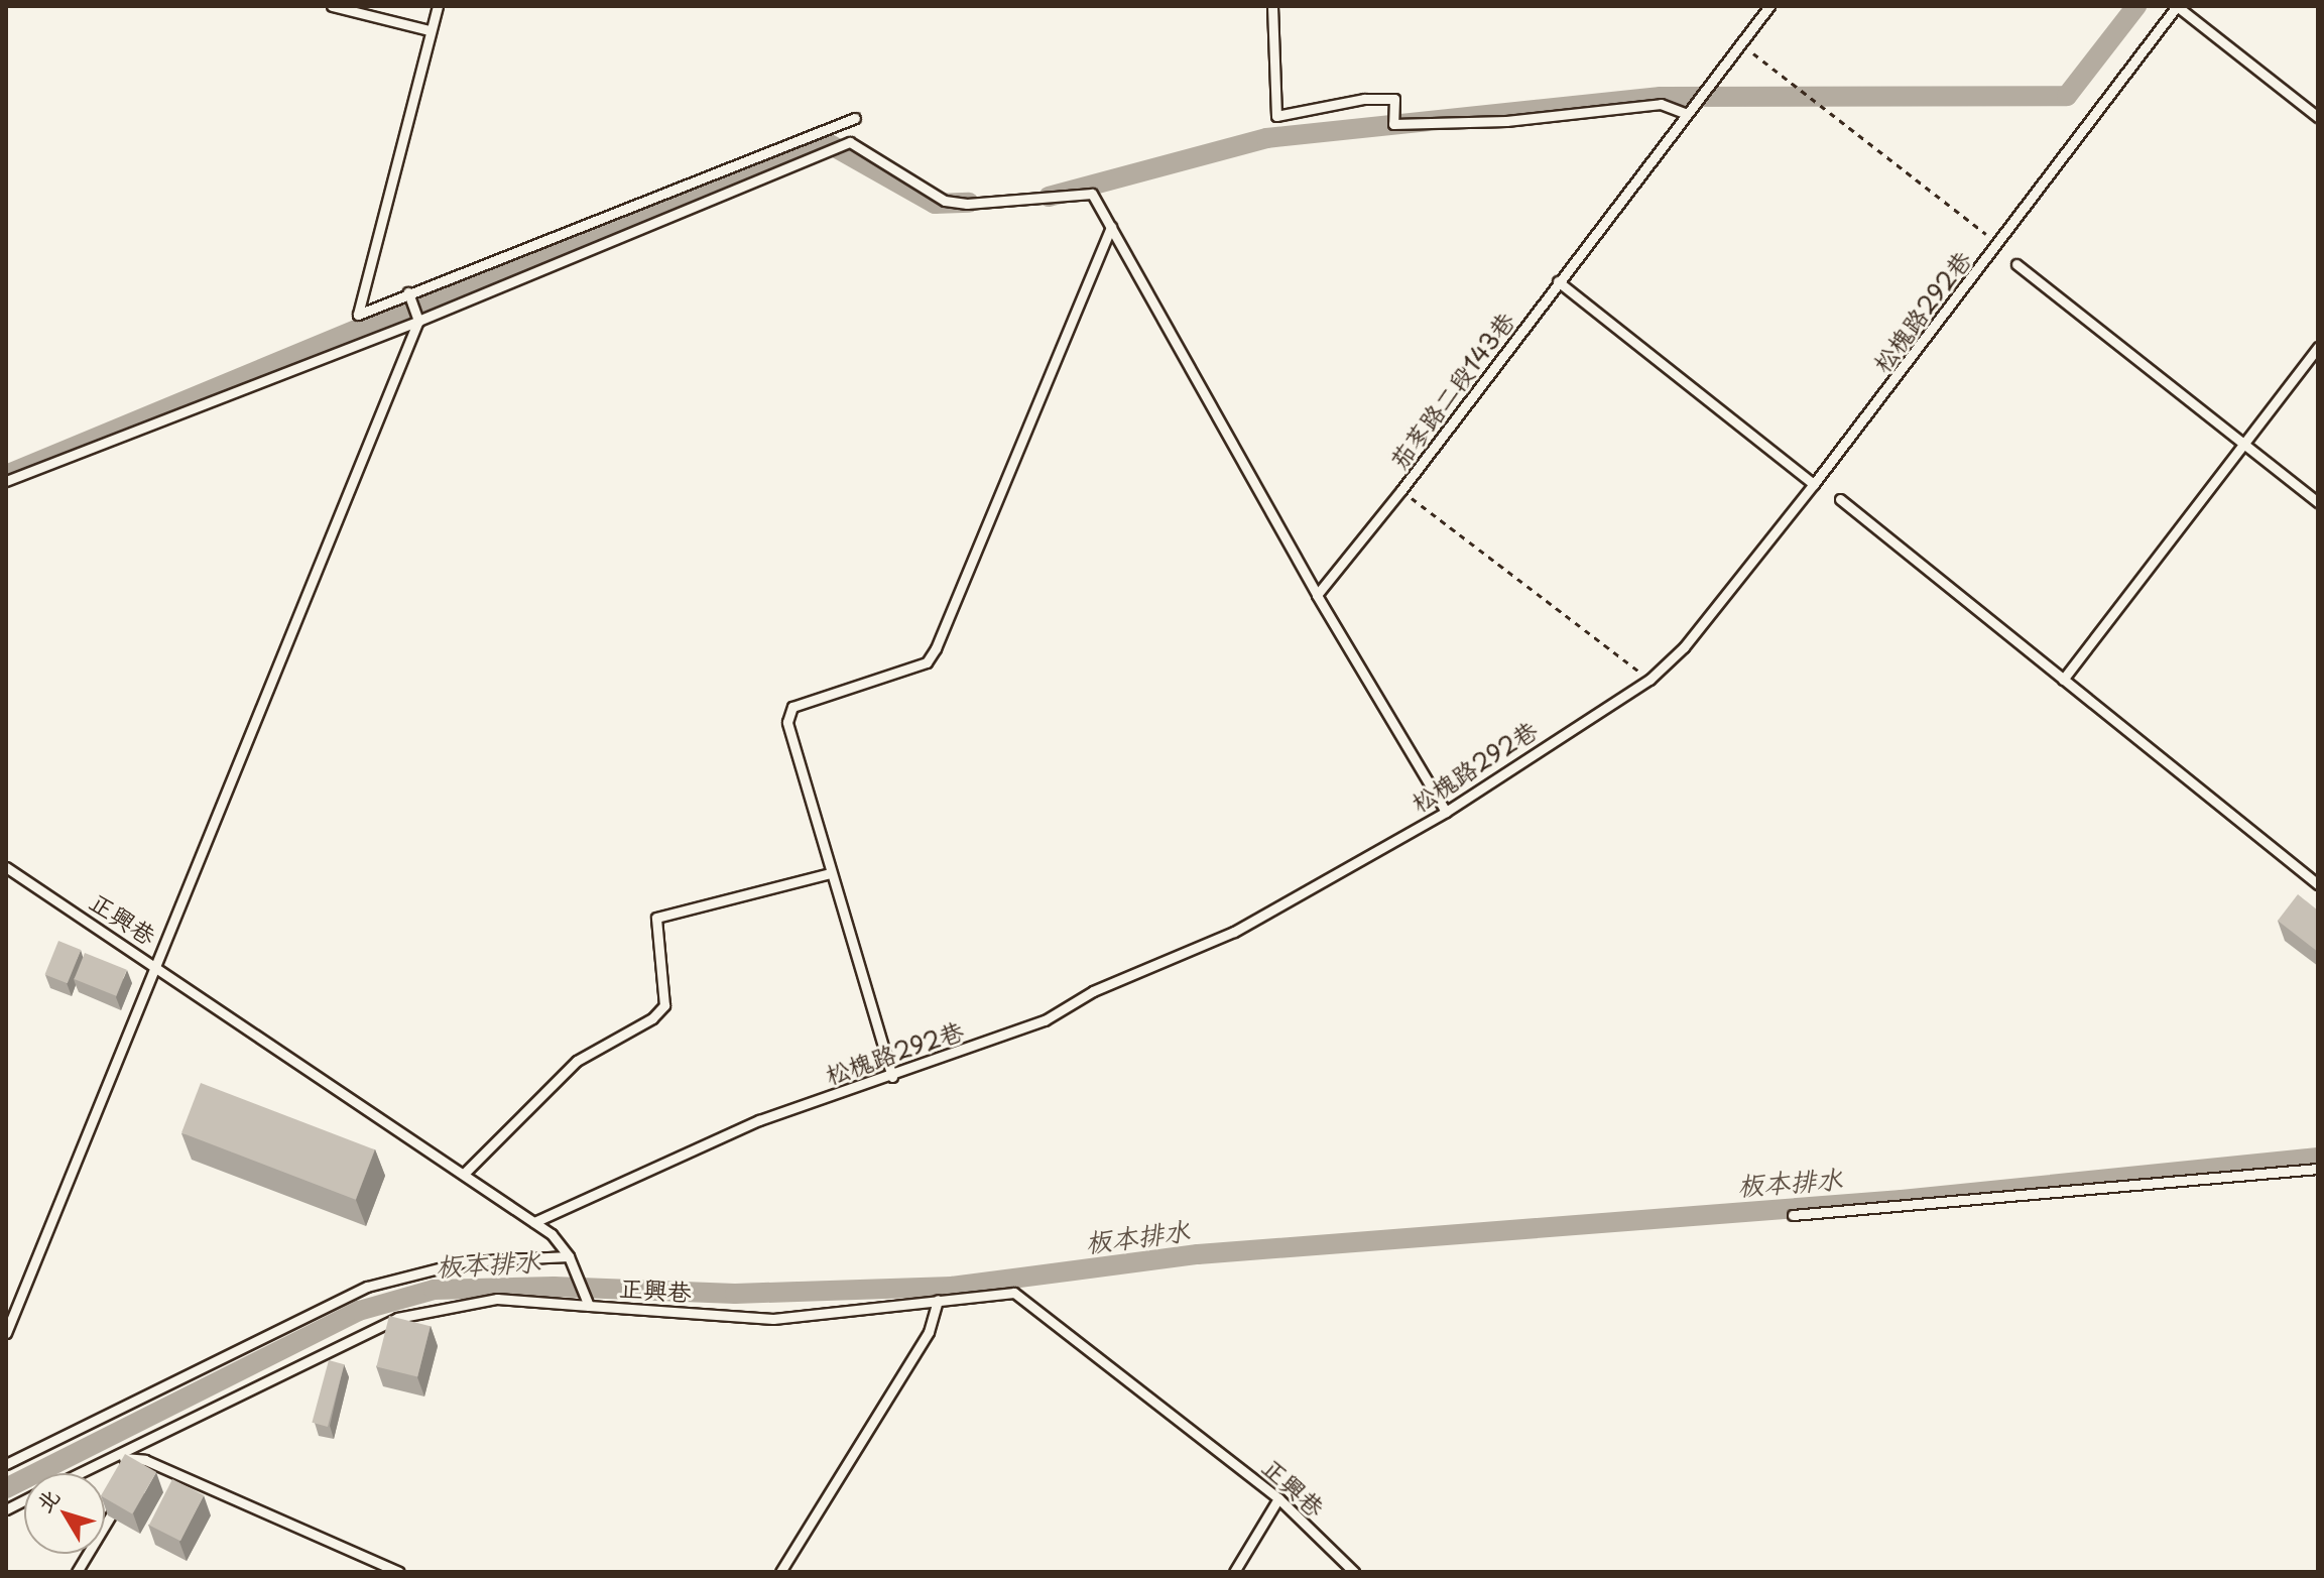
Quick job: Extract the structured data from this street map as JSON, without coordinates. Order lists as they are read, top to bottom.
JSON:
{
  "streets": {
    "lane": ["松槐路292巷", "茄苳路二段143巷", "正興巷"]
  },
  "crossings": [
    ["松槐路292巷", "正興巷"]
  ],
  "water": ["板本排水"],
  "north": "top left"
}
